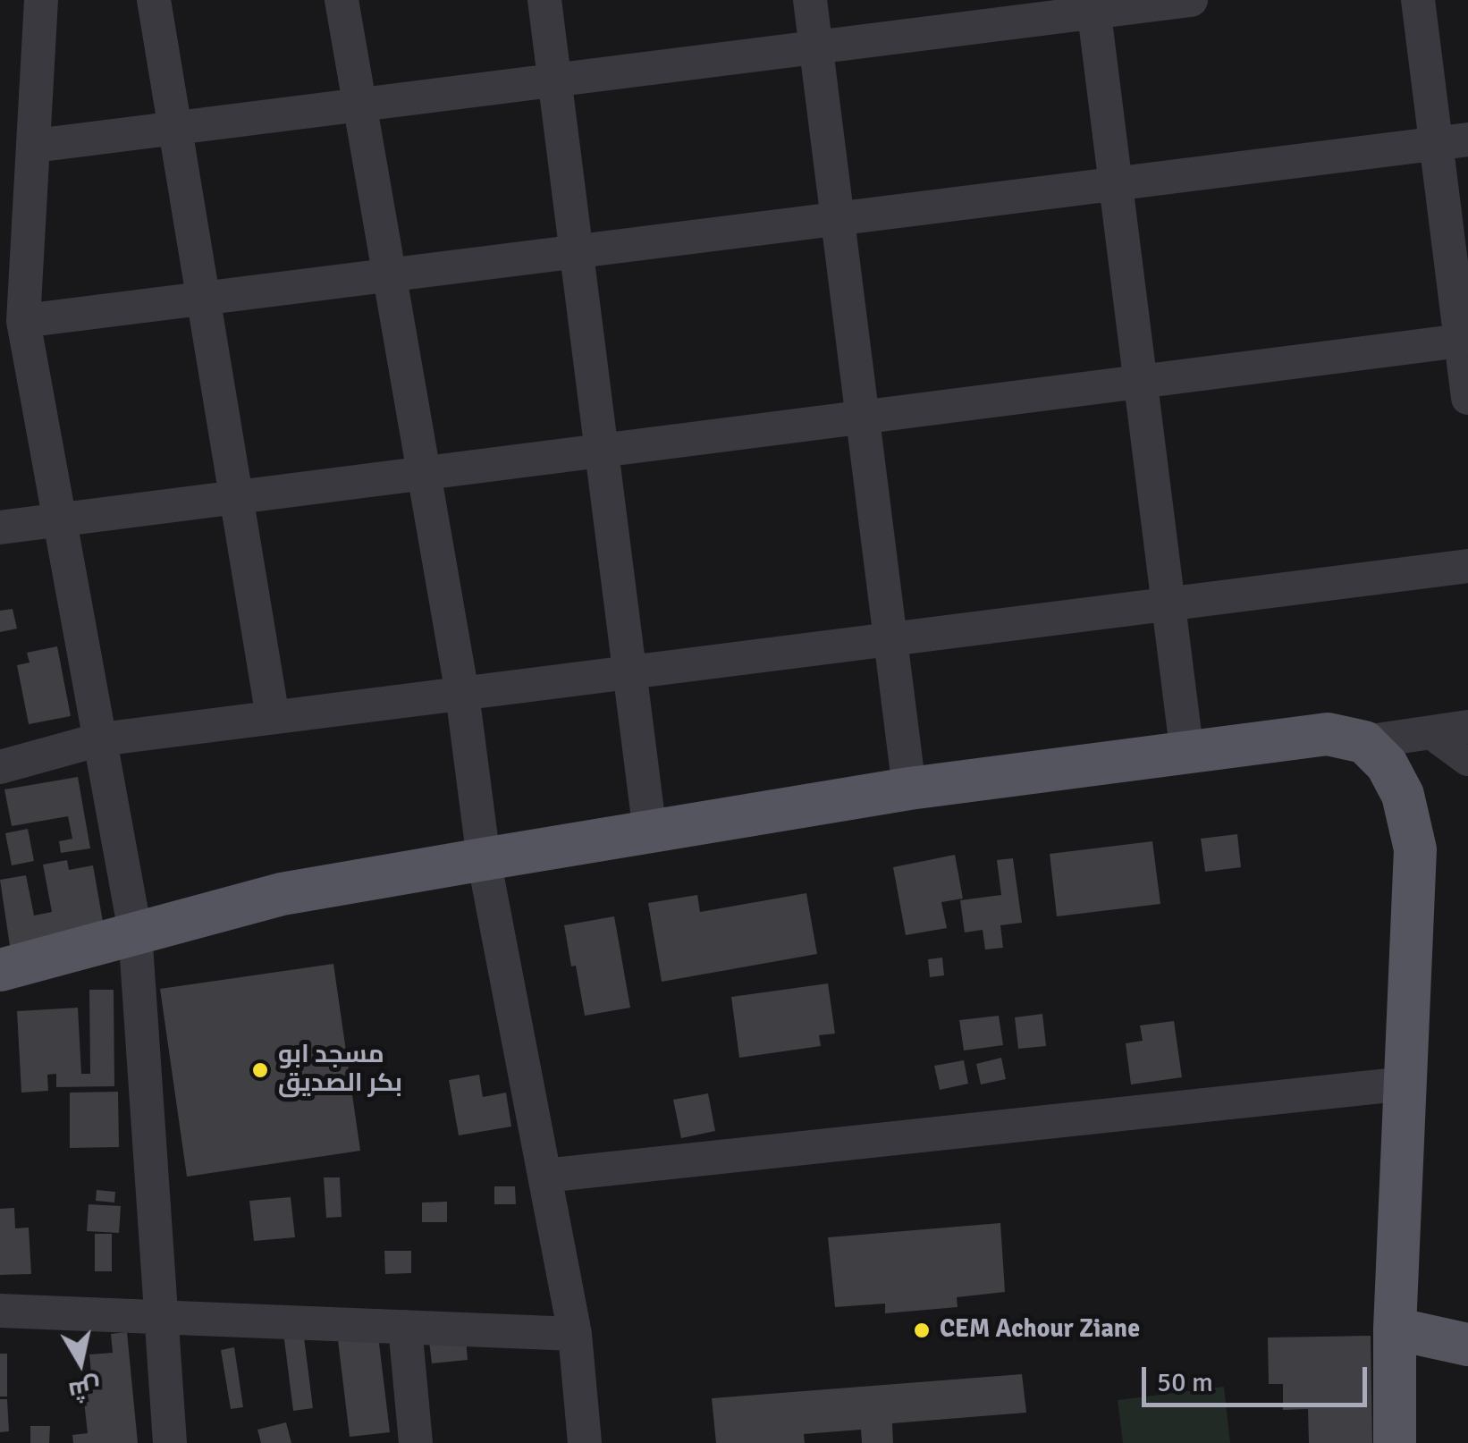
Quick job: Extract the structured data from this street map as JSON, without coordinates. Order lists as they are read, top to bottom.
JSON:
{
  "places": ["مسجد ابو بكر الصديق", "CEM Achour Ziane"],
  "scale_bar": "50 m",
  "north": "bottom"
}
